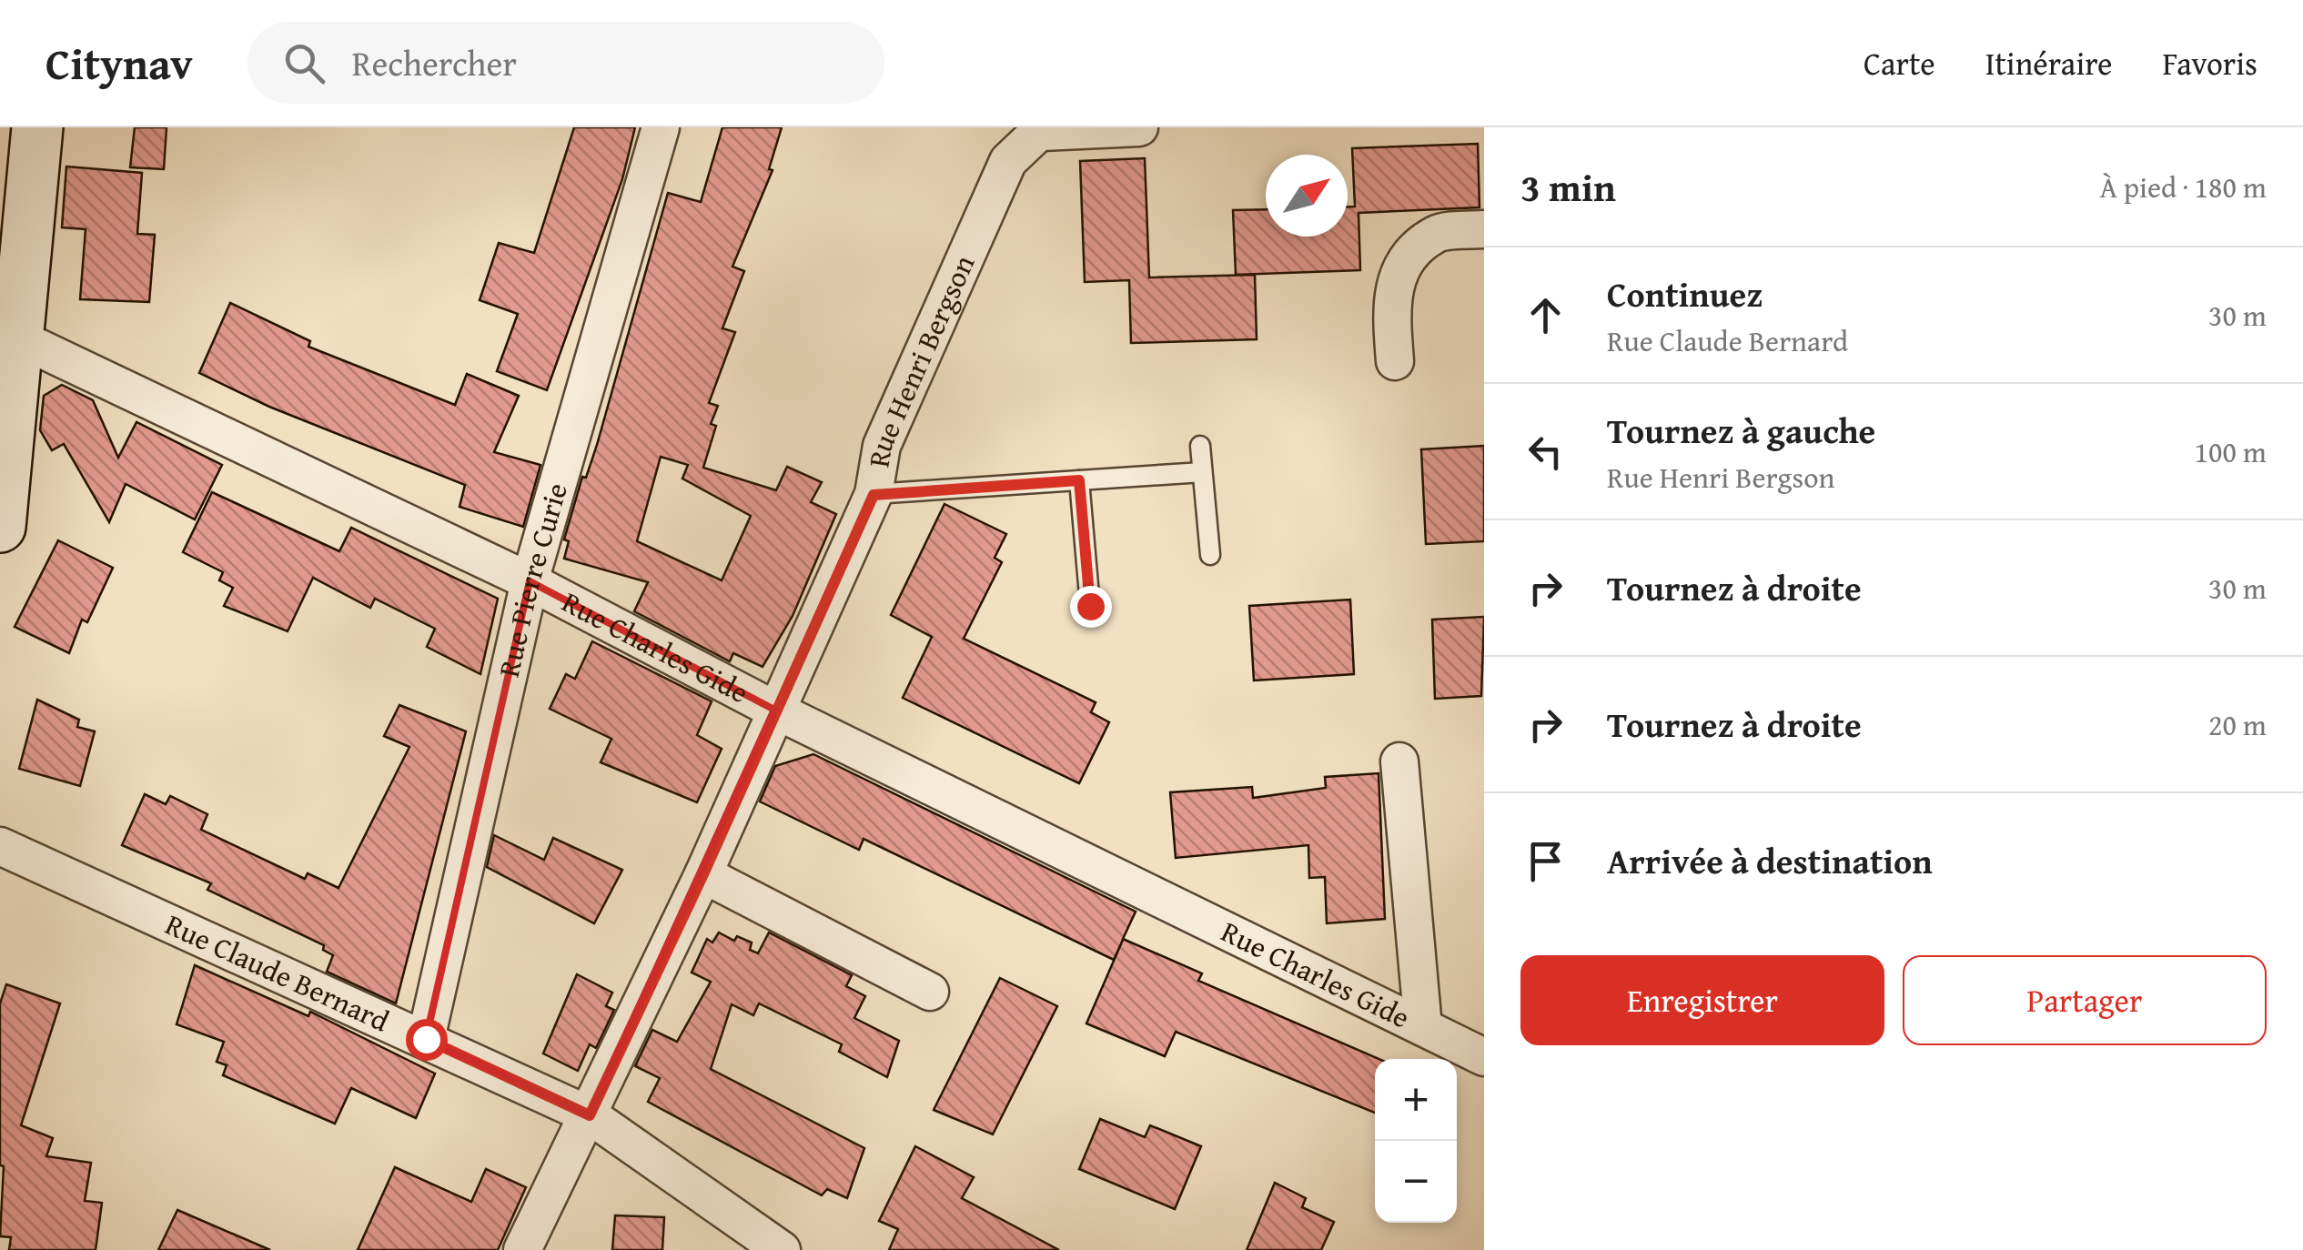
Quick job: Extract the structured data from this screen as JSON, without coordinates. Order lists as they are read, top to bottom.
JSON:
{
  "streets": {
    "street": [
      "Rue Henri Bergson",
      "Rue Pierre Curie",
      "Rue Charles Gide",
      "Rue Claude Bernard"
    ]
  },
  "crossings": [
    ["Rue Henri Bergson", "Rue Charles Gide"],
    ["Rue Henri Bergson", "Rue Claude Bernard"],
    ["Rue Pierre Curie", "Rue Charles Gide"],
    ["Rue Pierre Curie", "Rue Claude Bernard"]
  ],
  "north": "top right",
  "page": {
    "header": "Citynav",
    "search": "Rechercher",
    "nav": ["Carte", "Itinéraire", "Favoris"],
    "heading": ["3 min", "À pied · 180 m"],
    "list": [
      ["Continuez", "Rue Claude Bernard", "30 m"],
      ["Tournez à gauche", "Rue Henri Bergson", "100 m"],
      ["Tournez à droite", "30 m"],
      ["Tournez à droite", "20 m"],
      "Arrivée à destination"
    ],
    "buttons": ["Enregistrer", "Partager"],
    "map_buttons": ["+", "−"]
  }
}
